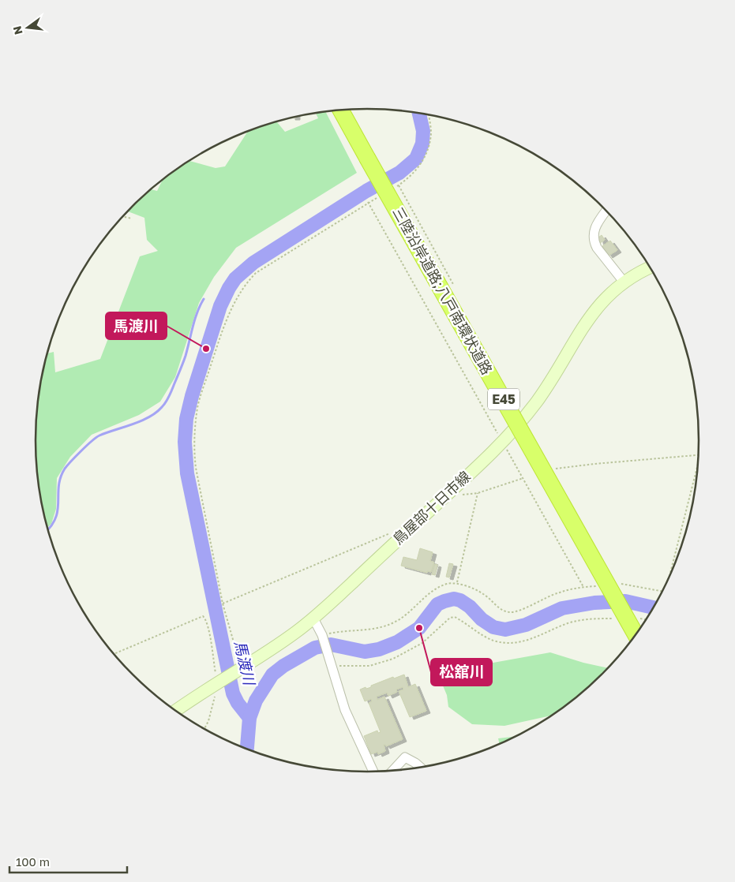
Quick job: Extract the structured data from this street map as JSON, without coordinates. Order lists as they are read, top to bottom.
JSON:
{
  "streets": {
    "highway": ["三陸沿岸道路;八戸南環状道路", "E45"],
    "main road": ["鳥屋部十日市線"]
  },
  "water": ["馬渡川"],
  "places": ["馬渡川", "松舘川"],
  "scale_bar": "100 m",
  "north": "left"
}
